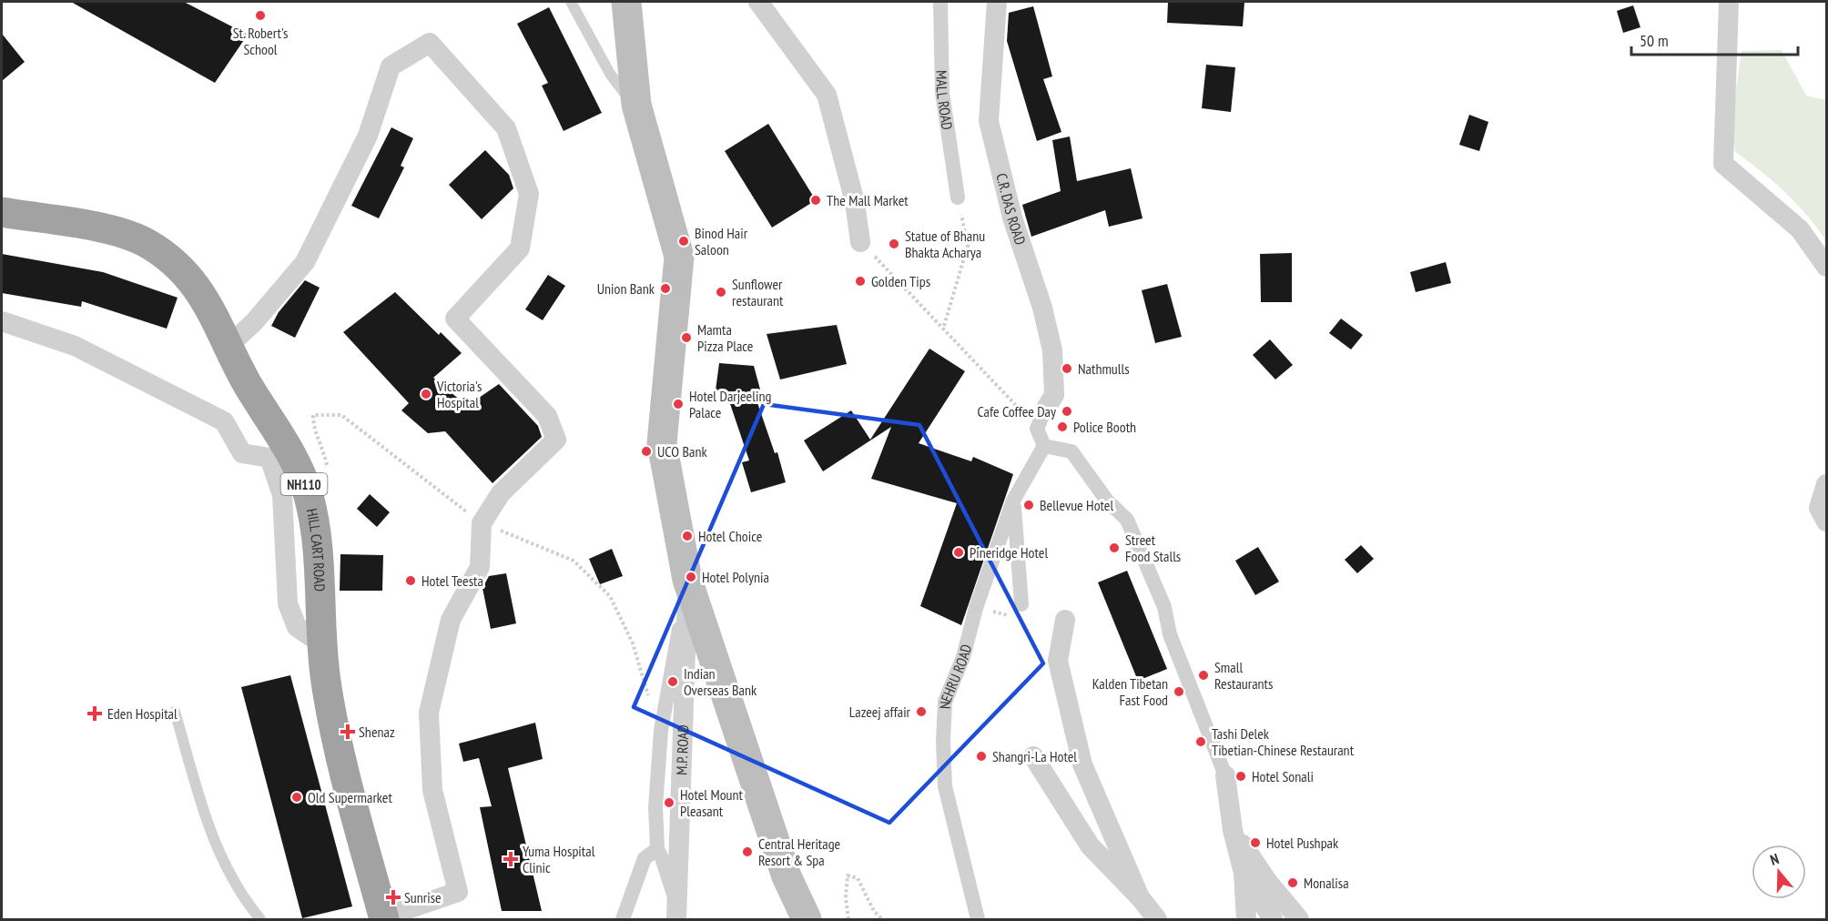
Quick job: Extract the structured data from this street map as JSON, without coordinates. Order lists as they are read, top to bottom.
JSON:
{
  "streets": {
    "highway": ["NH110", "HILL CART ROAD"],
    "street": [
      "MALL ROAD",
      "C.R. DAS ROAD",
      "NEHRU ROAD",
      "M.P. ROAD"
    ]
  },
  "places": {
    "other": [
      "St. Robert's School",
      "The Mall Market",
      "Binod Hair Saloon",
      "Statue of Bhanu Bhakta Acharya",
      "Golden Tips",
      "Union Bank",
      "Sunflower restaurant",
      "Mamta Pizza Place",
      "Nathmulls",
      "Victoria's Hospital",
      "Hotel Darjeeling Palace",
      "Cafe Coffee Day",
      "Police Booth",
      "UCO Bank",
      "Bellevue Hotel",
      "Hotel Choice",
      "Street Food Stalls",
      "Pineridge Hotel",
      "Hotel Polynia",
      "Hotel Teesta",
      "Small Restaurants",
      "Indian Overseas Bank",
      "Kalden Tibetan Fast Food",
      "Lazeej affair",
      "Tashi Delek Tibetian-Chinese Restaurant",
      "Shangri-La Hotel",
      "Hotel Sonali",
      "Old Supermarket",
      "Hotel Mount Pleasant",
      "Hotel Pushpak",
      "Central Heritage Resort & Spa",
      "Monalisa"
    ],
    "health": [
      "Eden Hospital",
      "Shenaz",
      "Yuma Hospital Clinic",
      "Sunrise"
    ]
  },
  "scale_bar": "50 m",
  "north": "top"
}
